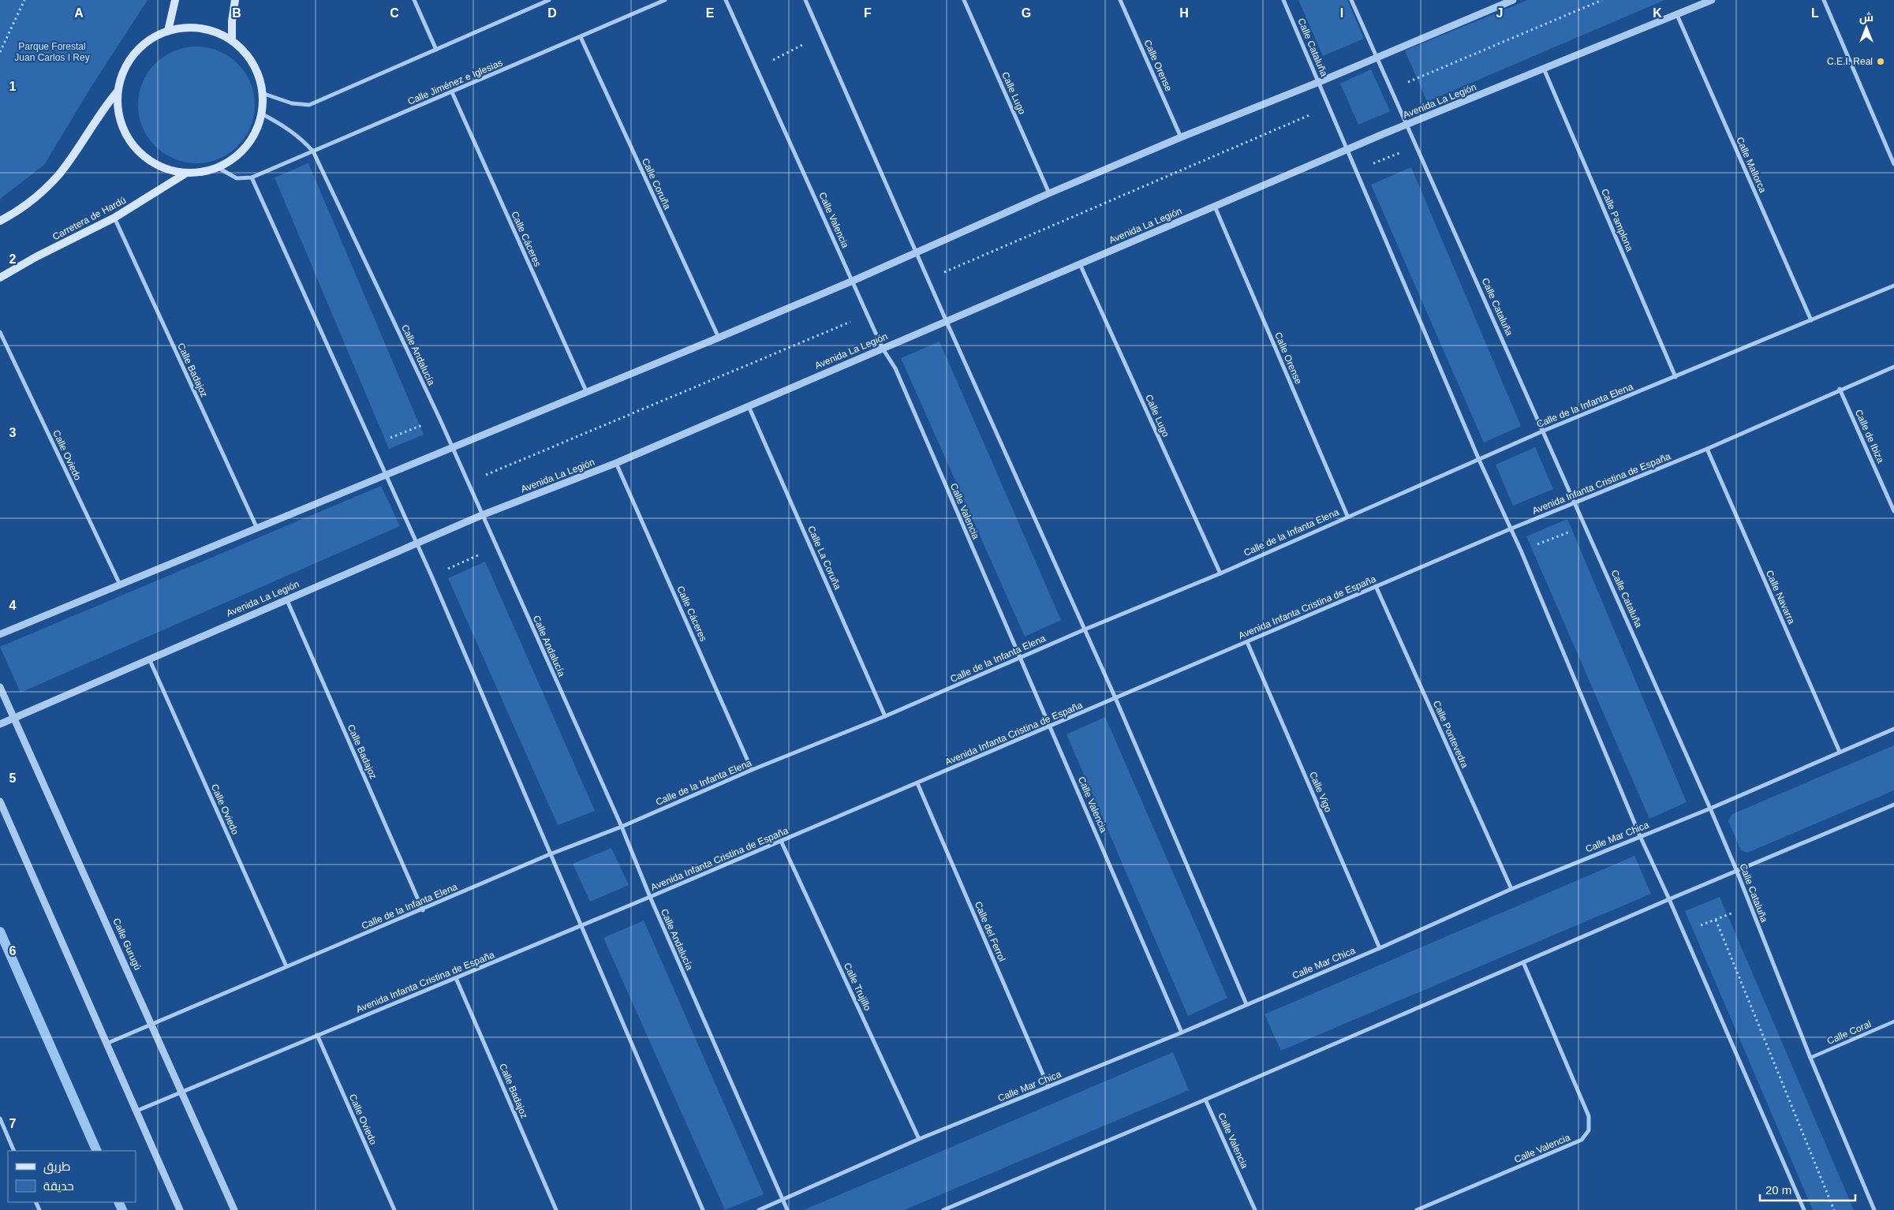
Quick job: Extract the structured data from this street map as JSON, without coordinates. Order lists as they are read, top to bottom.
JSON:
{
  "streets": {
    "main road": ["Carretera de Hardú"],
    "street": [
      "Calle Cataluña",
      "Calle Orense",
      "Calle Jiménez e Iglesias",
      "Calle Lugo",
      "Avenida La Legión",
      "Calle Mallorca",
      "Calle Coruña",
      "Calle Valencia",
      "Calle Pamplona",
      "Calle Cáceres",
      "Calle Andalucía",
      "Calle Badajoz",
      "Calle de la Infanta Elena",
      "Calle de Ibiza",
      "Calle Oviedo",
      "Avenida Infanta Cristina de España",
      "Calle La Coruña",
      "Calle Navarra",
      "Calle Pontevedra",
      "Calle Vigo",
      "Calle Mar Chica",
      "Calle del Ferrol",
      "Calle Gurugú",
      "Calle Trujillo",
      "Calle Coral"
    ]
  },
  "crossings": [
    ["Calle Cataluña", "Avenida La Legión"],
    ["Calle Cataluña", "Calle de la Infanta Elena"],
    ["Calle Cataluña", "Avenida Infanta Cristina de España"],
    ["Calle Cataluña", "Calle Mar Chica"],
    ["Calle Cataluña", "Calle Coral"],
    ["Calle Orense", "Avenida La Legión"],
    ["Calle Orense", "Calle de la Infanta Elena"],
    ["Calle Jiménez e Iglesias", "Calle Coruña"],
    ["Calle Jiménez e Iglesias", "Calle Cáceres"],
    ["Calle Jiménez e Iglesias", "Calle Andalucía"],
    ["Calle Lugo", "Avenida La Legión"],
    ["Calle Lugo", "Calle de la Infanta Elena"],
    ["Avenida La Legión", "Calle Mallorca"],
    ["Avenida La Legión", "Calle Valencia"],
    ["Avenida La Legión", "Calle Pamplona"],
    ["Avenida La Legión", "Calle Cáceres"],
    ["Avenida La Legión", "Calle Andalucía"],
    ["Avenida La Legión", "Calle Badajoz"],
    ["Avenida La Legión", "Calle Oviedo"],
    ["Avenida La Legión", "Calle La Coruña"],
    ["Avenida La Legión", "Calle Gurugú"],
    ["Calle Mallorca", "Calle de la Infanta Elena"],
    ["Carretera de Hardú", "Calle Badajoz"],
    ["Calle Valencia", "Calle de la Infanta Elena"],
    ["Calle Valencia", "Avenida Infanta Cristina de España"],
    ["Calle Valencia", "Calle Mar Chica"],
    ["Calle Pamplona", "Calle de la Infanta Elena"],
    ["Calle Cáceres", "Calle de la Infanta Elena"],
    ["Calle Andalucía", "Calle de la Infanta Elena"],
    ["Calle Andalucía", "Avenida Infanta Cristina de España"],
    ["Calle Andalucía", "Calle Mar Chica"],
    ["Calle Badajoz", "Calle de la Infanta Elena"],
    ["Calle Badajoz", "Avenida Infanta Cristina de España"],
    ["Calle de la Infanta Elena", "Calle Oviedo"],
    ["Calle de la Infanta Elena", "Calle La Coruña"],
    ["Calle de la Infanta Elena", "Calle Gurugú"],
    ["Calle de Ibiza", "Avenida Infanta Cristina de España"],
    ["Calle Oviedo", "Avenida Infanta Cristina de España"],
    ["Avenida Infanta Cristina de España", "Calle Navarra"],
    ["Avenida Infanta Cristina de España", "Calle Pontevedra"],
    ["Avenida Infanta Cristina de España", "Calle Vigo"],
    ["Avenida Infanta Cristina de España", "Calle del Ferrol"],
    ["Avenida Infanta Cristina de España", "Calle Gurugú"],
    ["Avenida Infanta Cristina de España", "Calle Trujillo"],
    ["Calle Navarra", "Calle Mar Chica"],
    ["Calle Pontevedra", "Calle Mar Chica"],
    ["Calle Vigo", "Calle Mar Chica"],
    ["Calle Mar Chica", "Calle del Ferrol"],
    ["Calle Mar Chica", "Calle Trujillo"]
  ],
  "parks": ["Parque Forestal Juan Carlos I Rey"],
  "places": ["C.E.I. Real"],
  "legend": ["طريق", "حديقة"],
  "scale_bar": "20 m",
  "north": "top",
  "grid": {
    "columns": [
      "A",
      "B",
      "C",
      "D",
      "E",
      "F",
      "G",
      "H",
      "I",
      "J",
      "K",
      "L"
    ],
    "rows": [
      "1",
      "2",
      "3",
      "4",
      "5",
      "6",
      "7"
    ]
  }
}
